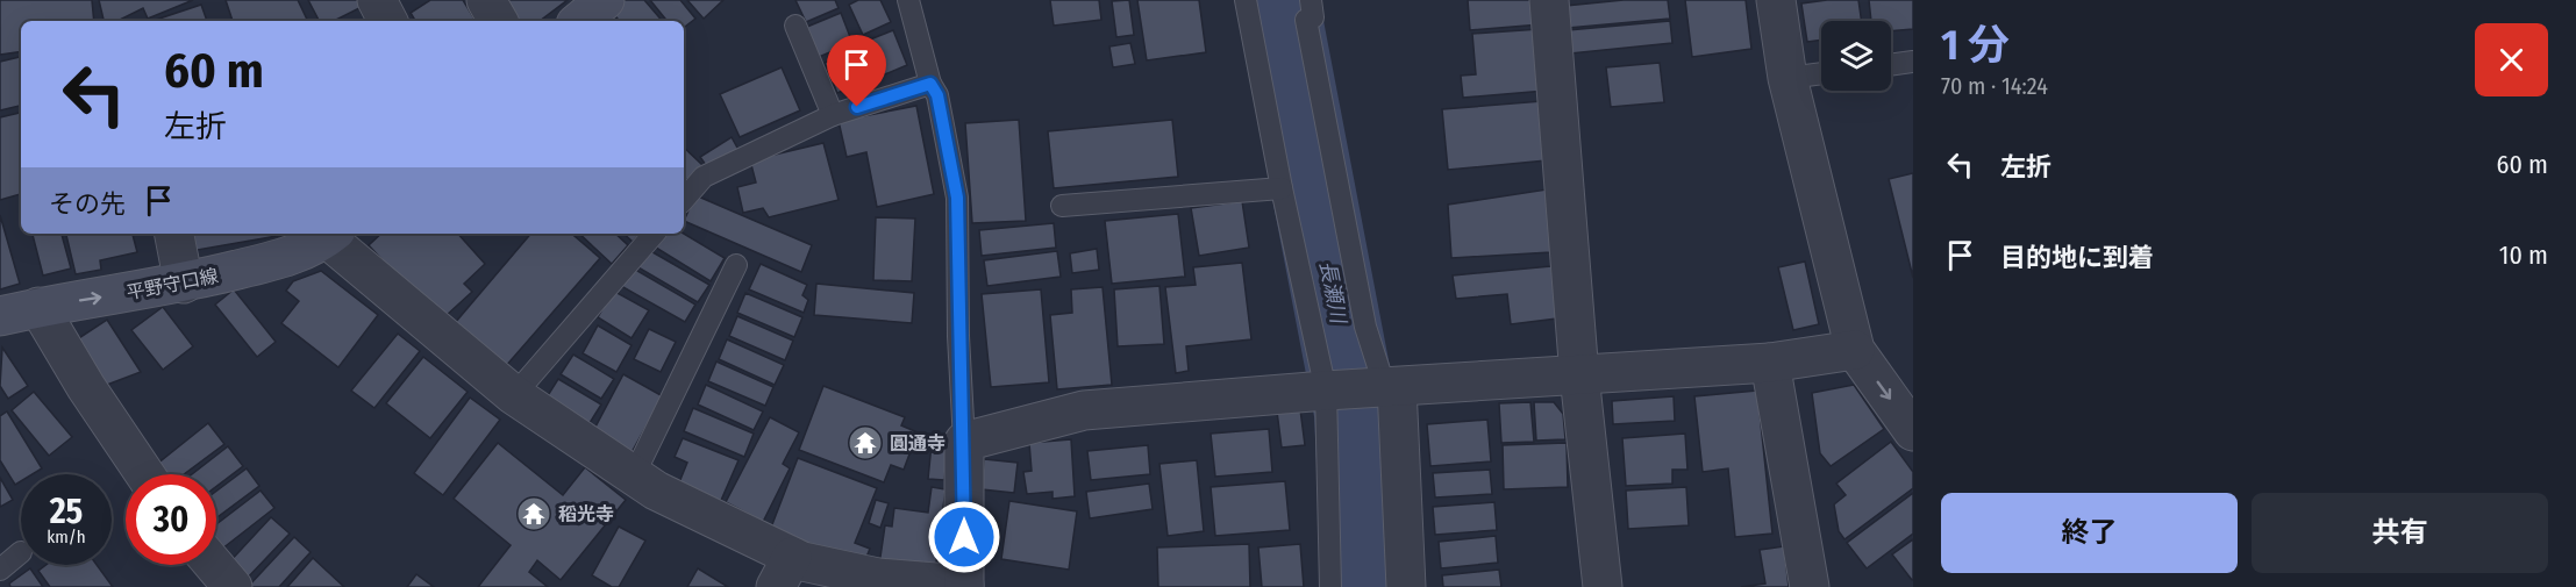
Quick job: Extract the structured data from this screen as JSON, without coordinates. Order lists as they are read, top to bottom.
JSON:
{
  "streets": {
    "main road": ["平野守口線"]
  },
  "one_way": ["平野守口線"],
  "water": ["長瀬川"],
  "places": {
    "temple": ["圓通寺", "稻光寺"]
  },
  "page": {
    "heading": ["1 分", "70 m · 14:24"],
    "turn": ["60 m", "左折"],
    "list": [
      {
        "name": "左折",
        "value": "60 m"
      },
      {
        "name": "目的地に到着",
        "value": "10 m"
      }
    ],
    "then": "その先",
    "speed": "25 km/h",
    "limit": "30",
    "buttons": ["終了", "共有"]
  }
}
